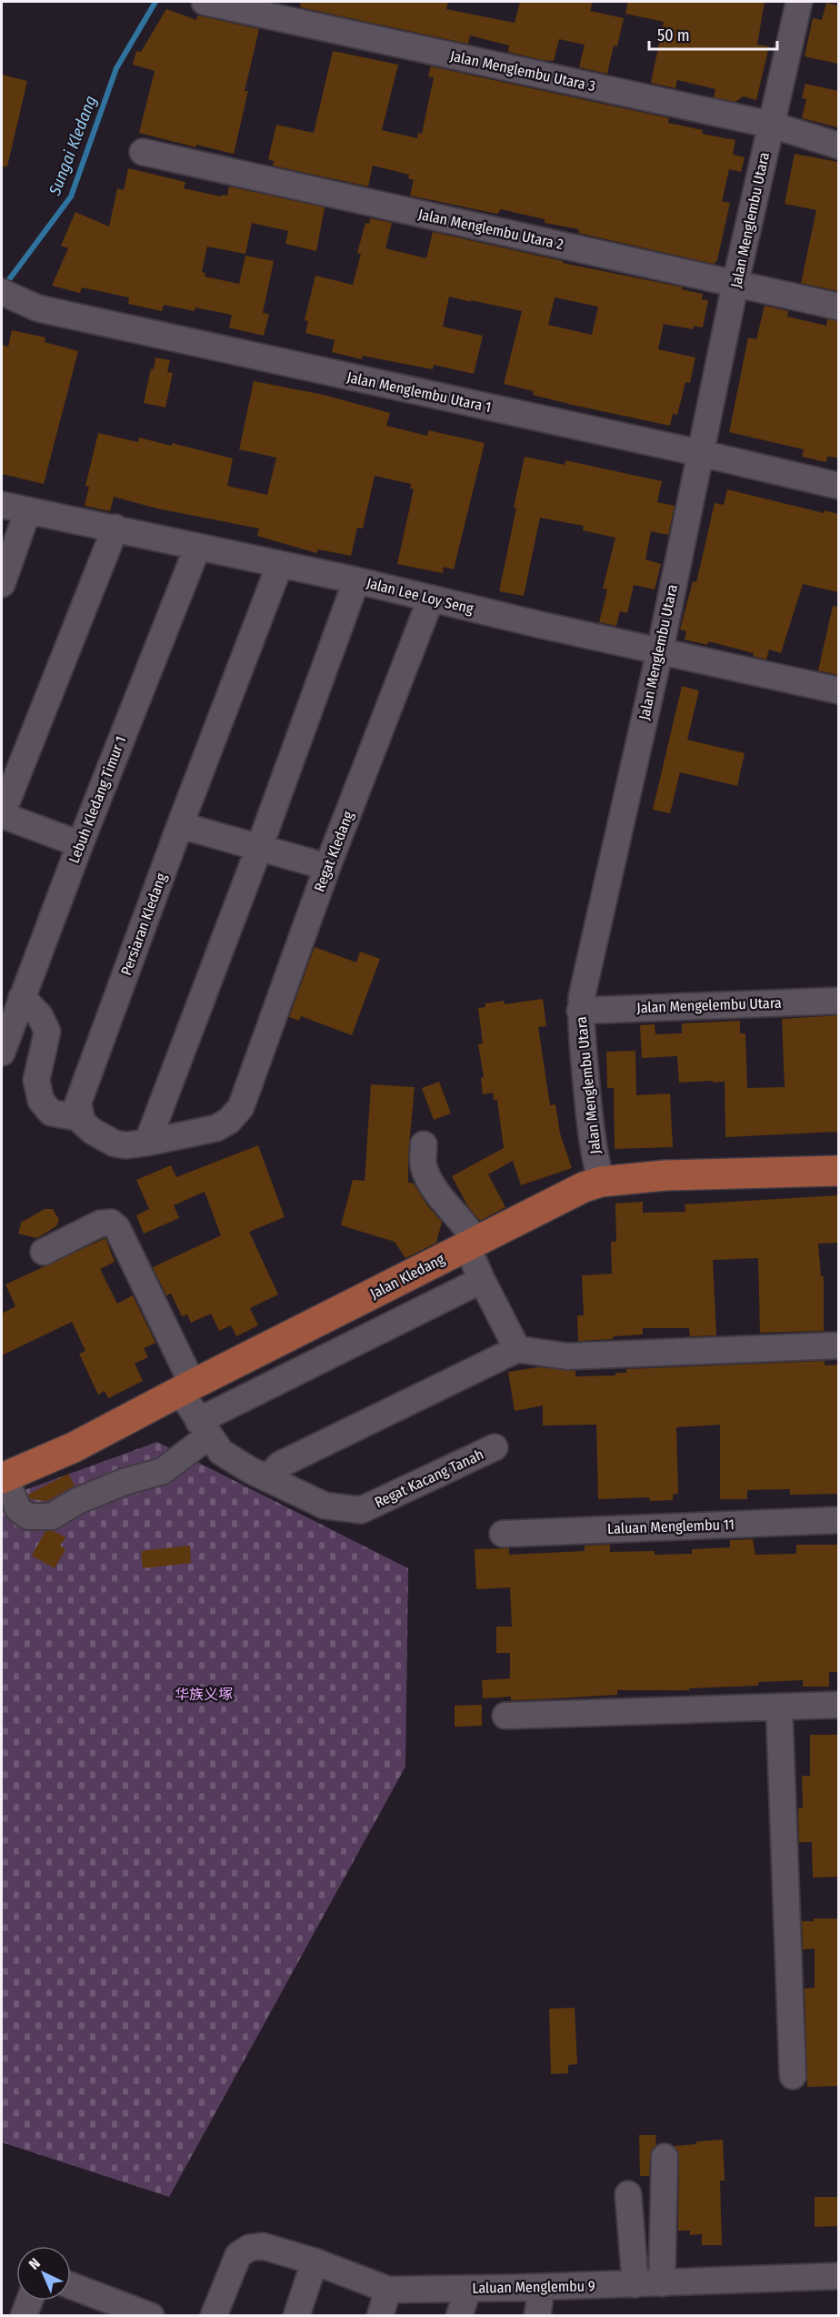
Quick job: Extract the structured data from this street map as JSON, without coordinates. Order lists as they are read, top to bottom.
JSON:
{
  "streets": {
    "main road": ["Jalan Kledang"],
    "street": [
      "Jalan Menglembu Utara 3",
      "Jalan Menglembu Utara",
      "Jalan Menglembu Utara 2",
      "Jalan Menglembu Utara 1",
      "Jalan Lee Loy Seng",
      "Lebuh Kledang Timur 1",
      "Regat Kledang",
      "Persiaran Kledang",
      "Jalan Mengelembu Utara",
      "Regat Kacang Tanah",
      "Laluan Menglembu 11",
      "Laluan Menglembu 9"
    ]
  },
  "crossings": [
    ["Jalan Menglembu Utara 3", "Jalan Menglembu Utara"],
    ["Jalan Menglembu Utara", "Jalan Menglembu Utara 2"],
    ["Jalan Menglembu Utara", "Jalan Menglembu Utara 1"],
    ["Jalan Menglembu Utara", "Jalan Lee Loy Seng"],
    ["Jalan Menglembu Utara", "Jalan Mengelembu Utara"],
    ["Jalan Menglembu Utara", "Jalan Kledang"],
    ["Jalan Lee Loy Seng", "Lebuh Kledang Timur 1"],
    ["Jalan Lee Loy Seng", "Regat Kledang"],
    ["Jalan Lee Loy Seng", "Persiaran Kledang"],
    ["Jalan Kledang", "Regat Kacang Tanah"]
  ],
  "water": ["Sungai Kledang"],
  "parks": ["华族义塚"],
  "scale_bar": "50 m",
  "north": "top left"
}
